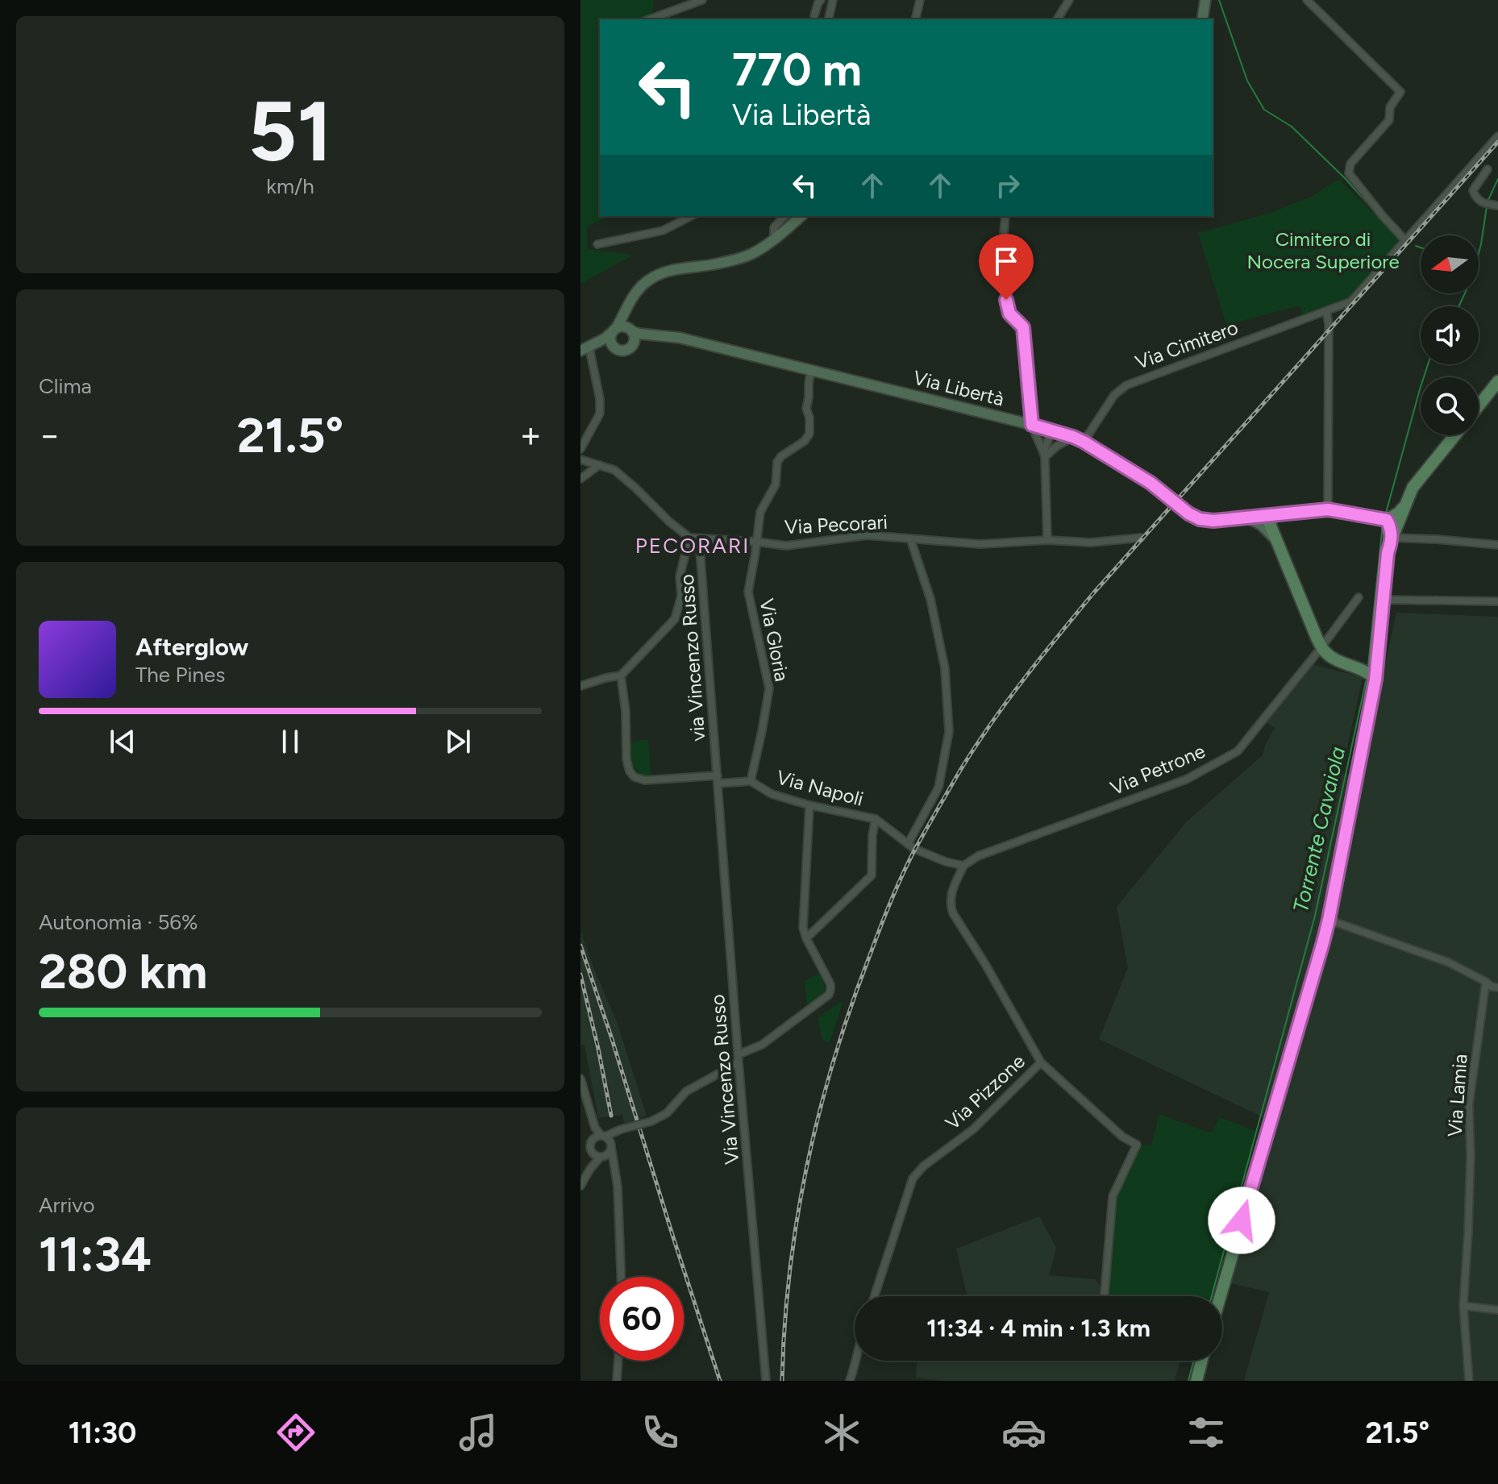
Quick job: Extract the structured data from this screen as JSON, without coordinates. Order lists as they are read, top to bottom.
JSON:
{
  "streets": {
    "main road": ["Via Libertà"],
    "street": [
      "Via Cimitero",
      "Via Pecorari",
      "Via Gloria",
      "via Vincenzo Russo",
      "Via Petrone",
      "Via Napoli",
      "Via Vincenzo Russo",
      "Via Pizzone",
      "Via Lamia"
    ]
  },
  "crossings": [
    ["Via Cimitero", "Via Libertà"],
    ["Via Libertà", "Via Gloria"],
    ["Via Pecorari", "Via Gloria"],
    ["Via Pecorari", "via Vincenzo Russo"],
    ["Via Gloria", "Via Napoli"],
    ["via Vincenzo Russo", "Via Napoli"],
    ["via Vincenzo Russo", "Via Vincenzo Russo"],
    ["Via Petrone", "Via Pizzone"],
    ["Via Napoli", "Via Vincenzo Russo"]
  ],
  "districts": ["PECORARI"],
  "water": ["Torrente Cavaiola"],
  "parks": ["Cimitero di Nocera Superiore"],
  "north": "left",
  "page": {
    "tile": [
      ["51", "km/h"],
      "Clima",
      ["Autonomia · 56%", "280 km"],
      ["Arrivo", "11:34"]
    ],
    "turn": ["770 m", "Via Libertà"],
    "heat": ["−", "21.5°", "+"],
    "song": ["Afterglow", "The Pines"],
    "limit": "60",
    "trip": "11:34 · 4 min · 1.3 km",
    "tabs": ["11:30", "21.5°"]
  }
}
